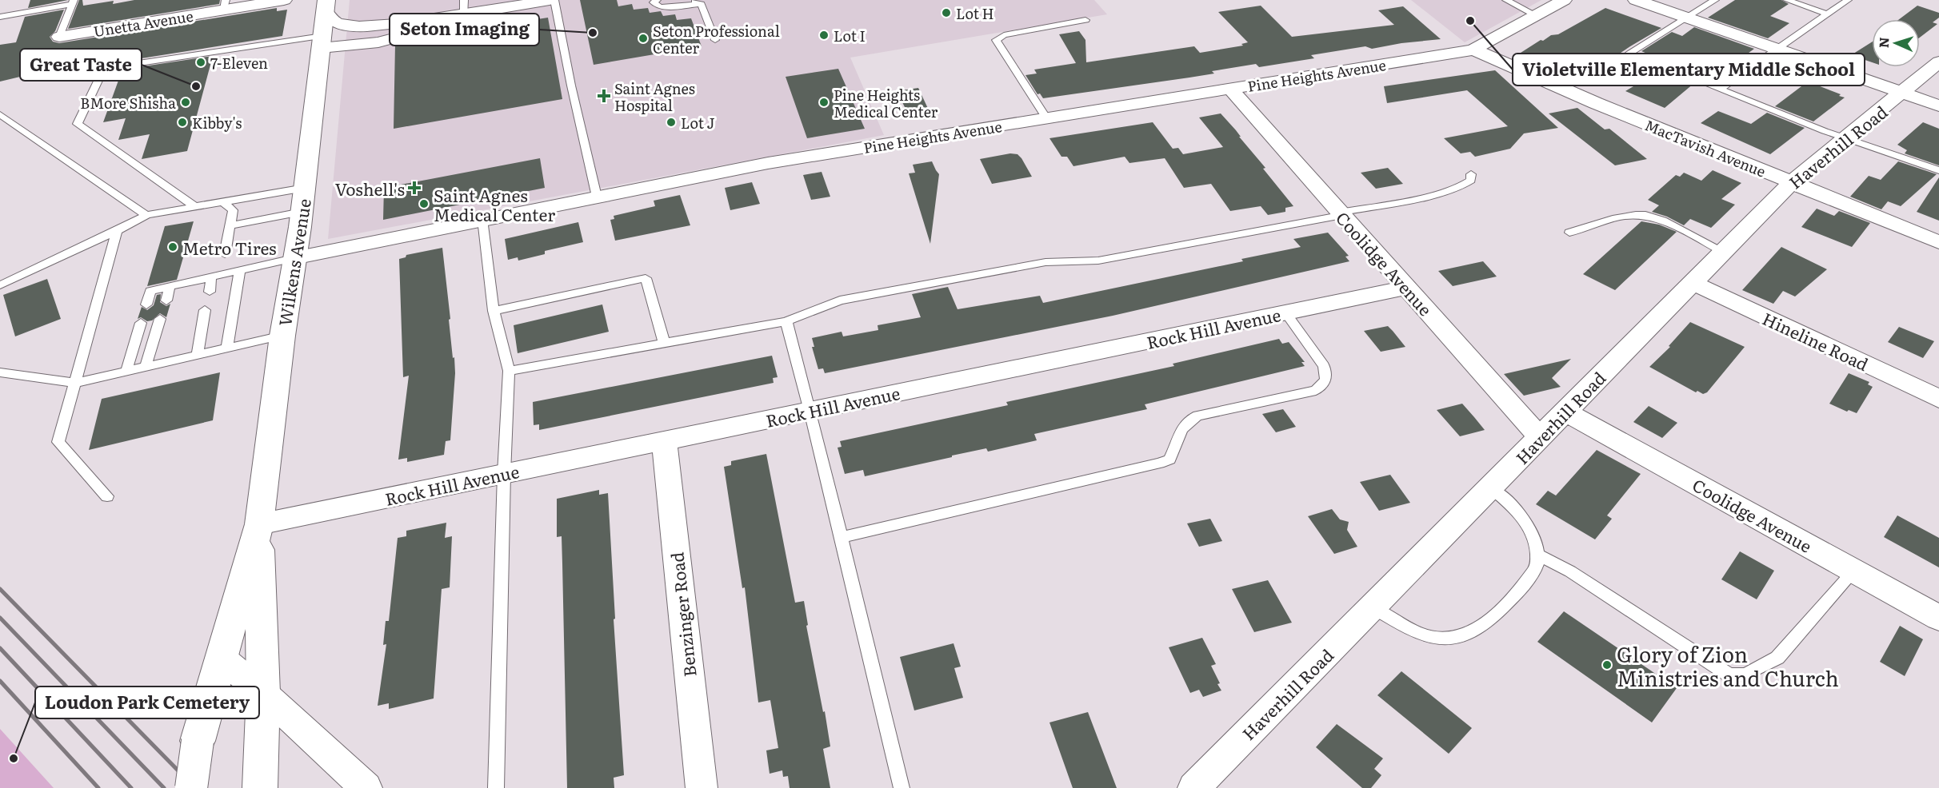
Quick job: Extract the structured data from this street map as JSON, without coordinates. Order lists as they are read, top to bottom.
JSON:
{
  "streets": {
    "main road": ["Wilkens Avenue"],
    "street": [
      "Unetta Avenue",
      "Pine Heights Avenue",
      "Haverhill Road",
      "MacTavish Avenue",
      "Coolidge Avenue",
      "Rock Hill Avenue",
      "Hineline Road",
      "Benzinger Road"
    ]
  },
  "crossings": [
    ["Pine Heights Avenue", "MacTavish Avenue"],
    ["Pine Heights Avenue", "Wilkens Avenue"],
    ["Pine Heights Avenue", "Coolidge Avenue"],
    ["Haverhill Road", "MacTavish Avenue"],
    ["Haverhill Road", "Coolidge Avenue"],
    ["Haverhill Road", "Hineline Road"],
    ["Wilkens Avenue", "Rock Hill Avenue"],
    ["Coolidge Avenue", "Rock Hill Avenue"],
    ["Rock Hill Avenue", "Benzinger Road"]
  ],
  "places": {
    "other": [
      "Lot H",
      "Violetville Elementary Middle School",
      "Seton Imaging",
      "Lot I",
      "Seton Professional Center",
      "7-Eleven",
      "Great Taste",
      "BMore Shisha",
      "Pine Heights Medical Center",
      "Kibby's",
      "Lot J",
      "Saint Agnes Medical Center",
      "Metro Tires",
      "Glory of Zion Ministries and Church",
      "Loudon Park Cemetery"
    ],
    "health": ["Saint Agnes Hospital", "Voshell's"]
  },
  "north": "left"
}
